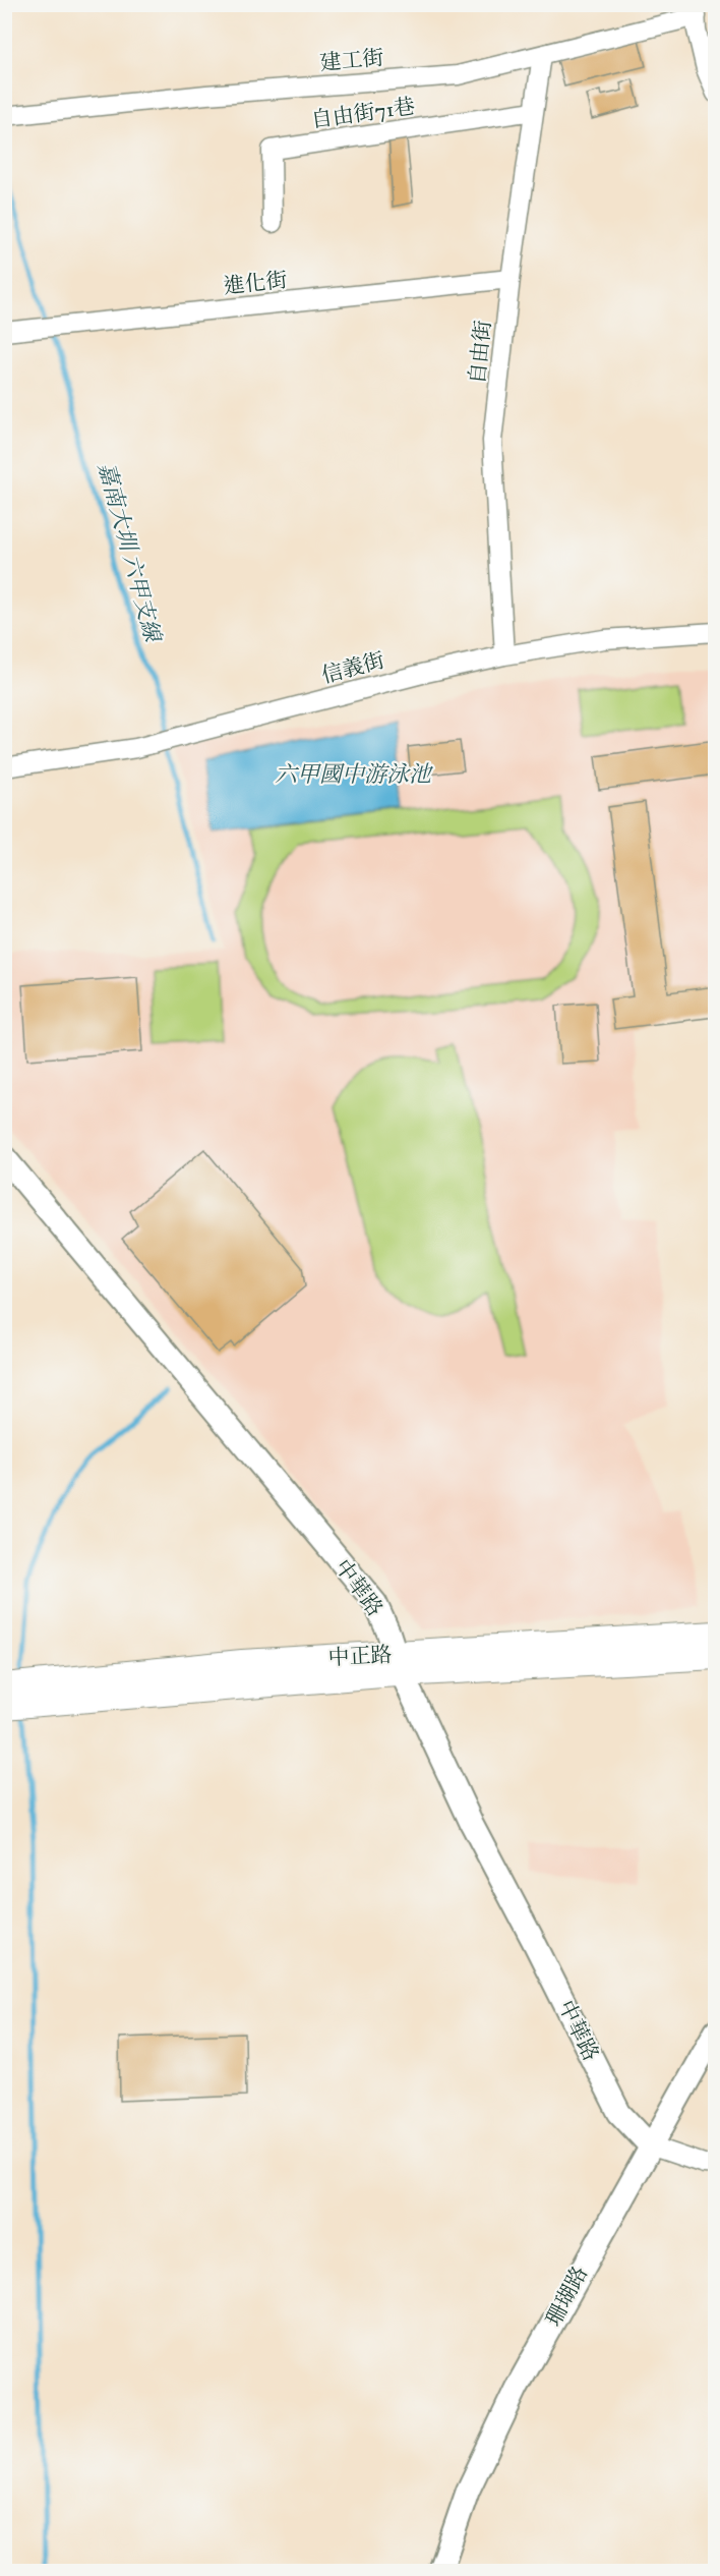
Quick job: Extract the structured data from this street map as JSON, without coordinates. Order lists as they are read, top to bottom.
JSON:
{
  "streets": {
    "main road": ["中正路"],
    "street": [
      "建工街",
      "自由街71巷",
      "進化街",
      "自由街",
      "信義街",
      "中華路",
      "珊瑚路"
    ]
  },
  "crossings": [
    ["建工街", "自由街"],
    ["自由街71巷", "自由街"],
    ["進化街", "自由街"],
    ["自由街", "信義街"],
    ["中華路", "中正路"],
    ["中華路", "珊瑚路"]
  ],
  "water": ["嘉南大圳 六甲支線", "六甲國中游泳池"]
}
